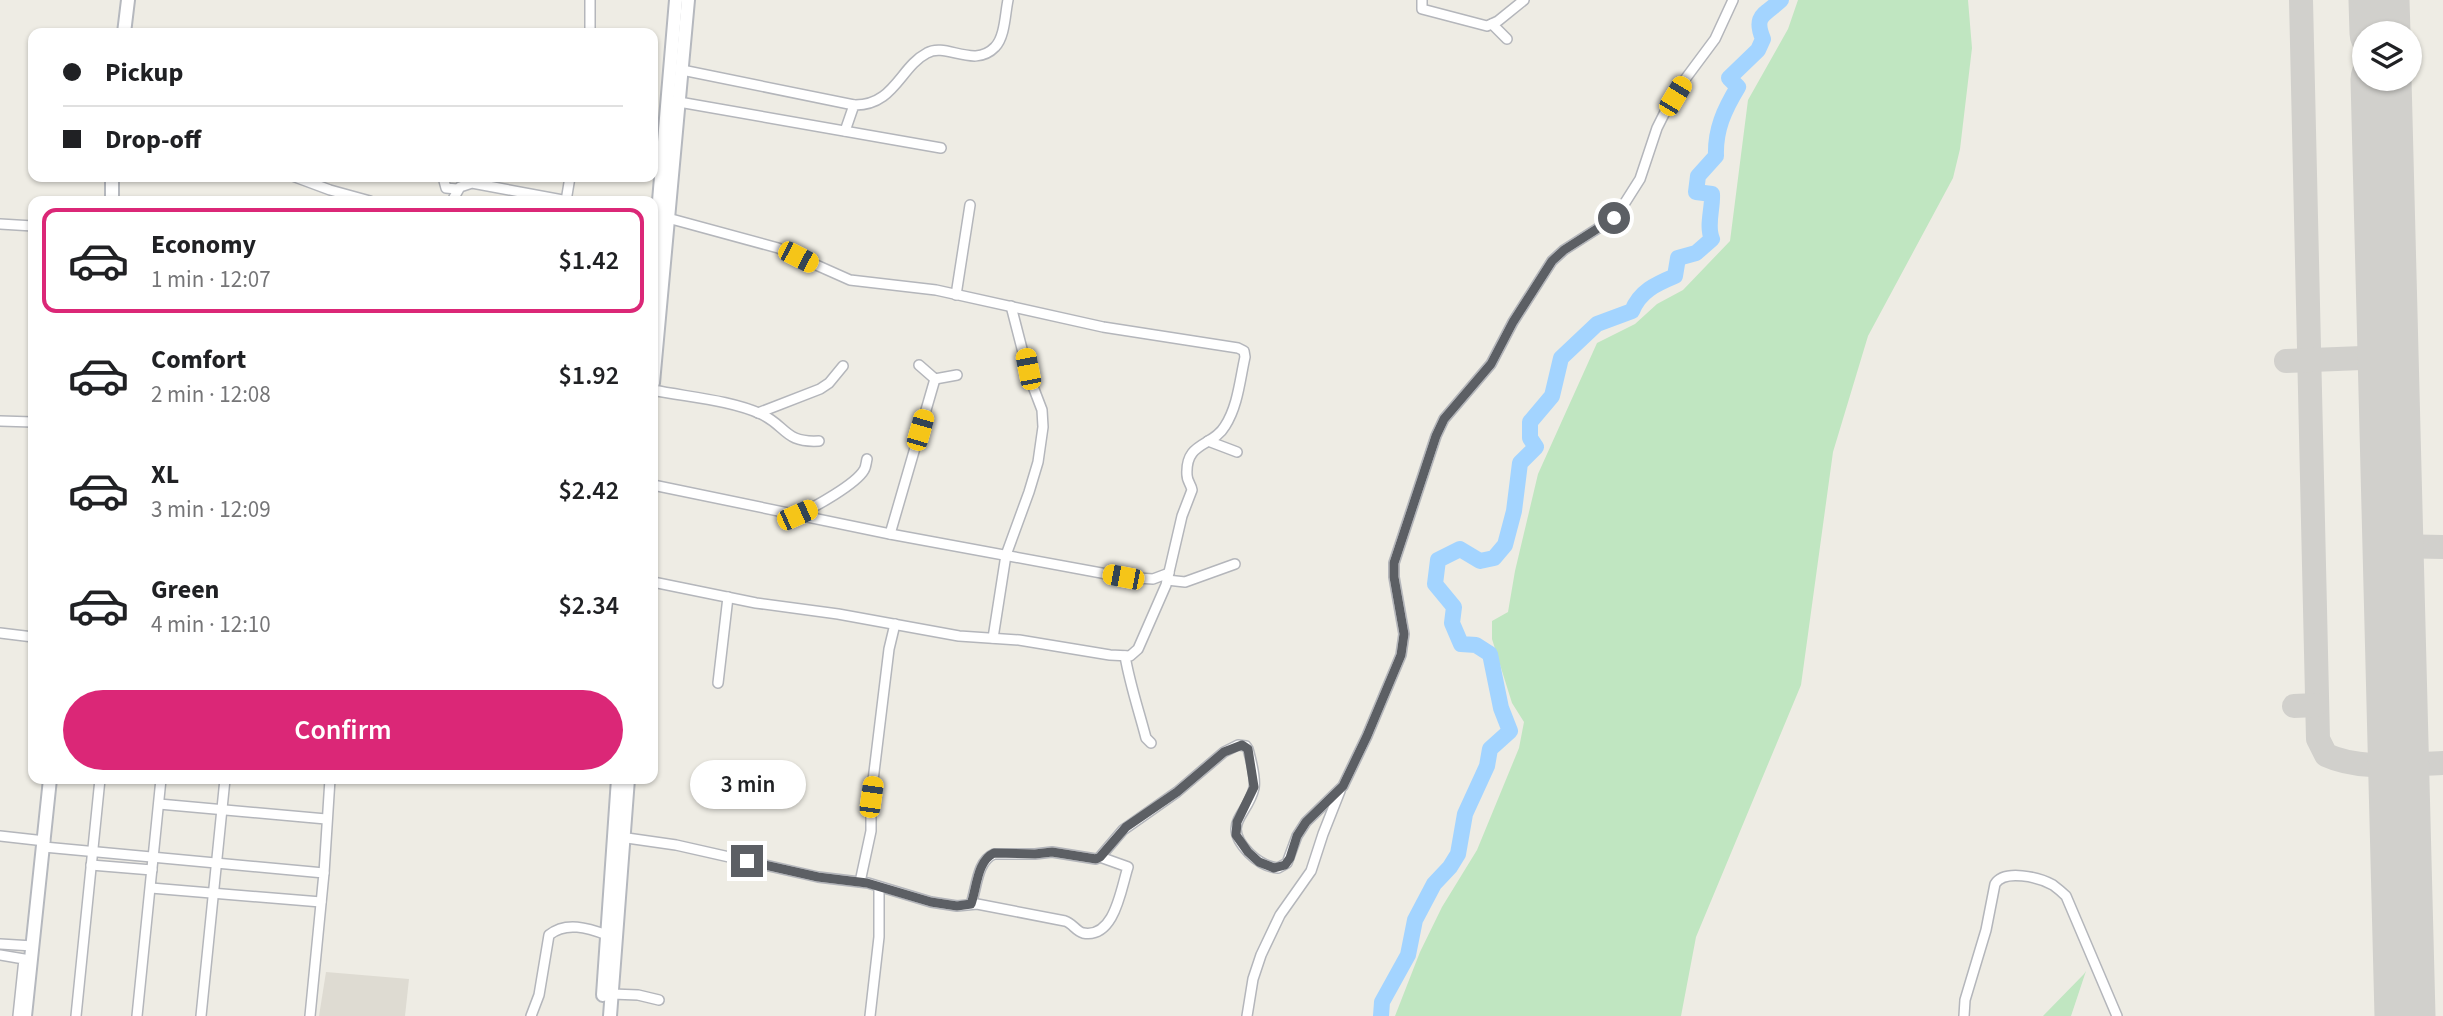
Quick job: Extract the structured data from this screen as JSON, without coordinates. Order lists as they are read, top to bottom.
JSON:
{
  "page": {
    "banner": ["Pickup", "Drop-off"],
    "list": [
      {
        "name": "Economy",
        "note": "1 min · 12:07",
        "value": "$1.42"
      },
      {
        "name": "Comfort",
        "note": "2 min · 12:08",
        "value": "$1.92"
      },
      {
        "name": "XL",
        "note": "3 min · 12:09",
        "value": "$2.42"
      },
      {
        "name": "Green",
        "note": "4 min · 12:10",
        "value": "$2.34"
      }
    ],
    "buttons": "Confirm",
    "bubble": "3 min"
  }
}
